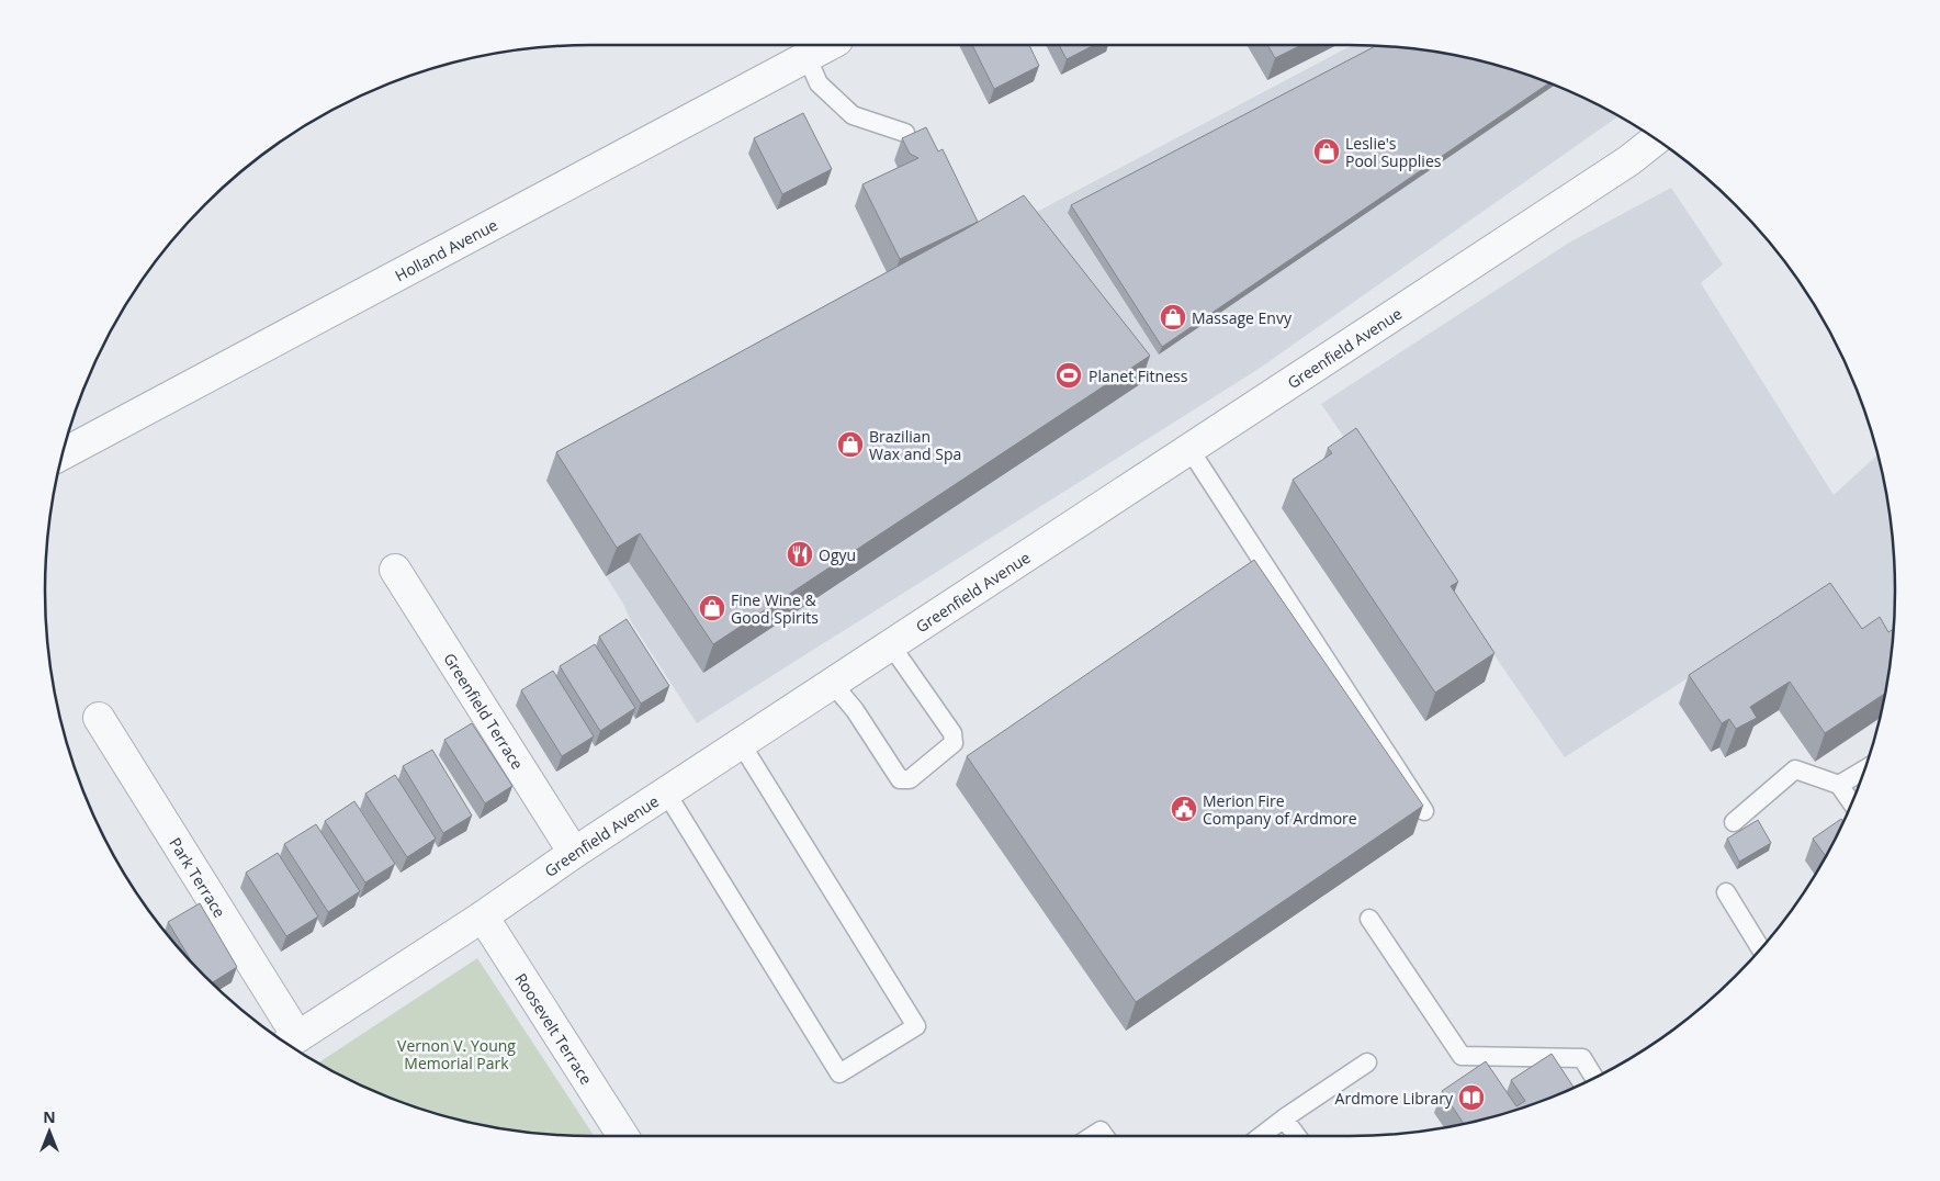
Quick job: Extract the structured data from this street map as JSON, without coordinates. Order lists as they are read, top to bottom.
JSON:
{
  "streets": {
    "street": [
      "Holland Avenue",
      "Greenfield Avenue",
      "Greenfield Terrace",
      "Park Terrace",
      "Roosevelt Terrace"
    ]
  },
  "crossings": [
    ["Greenfield Avenue", "Greenfield Terrace"],
    ["Greenfield Avenue", "Park Terrace"],
    ["Greenfield Avenue", "Roosevelt Terrace"]
  ],
  "parks": ["Vernon V. Young Memorial Park"],
  "places": {
    "shop": [
      "Leslie's Pool Supplies",
      "Massage Envy",
      "Brazilian Wax and Spa",
      "Fine Wine & Good Spirits"
    ],
    "sports": ["Planet Fitness"],
    "restaurant": ["Ogyu"],
    "public building": ["Merion Fire Company of Ardmore"],
    "library": ["Ardmore Library"]
  },
  "north": "top"
}
